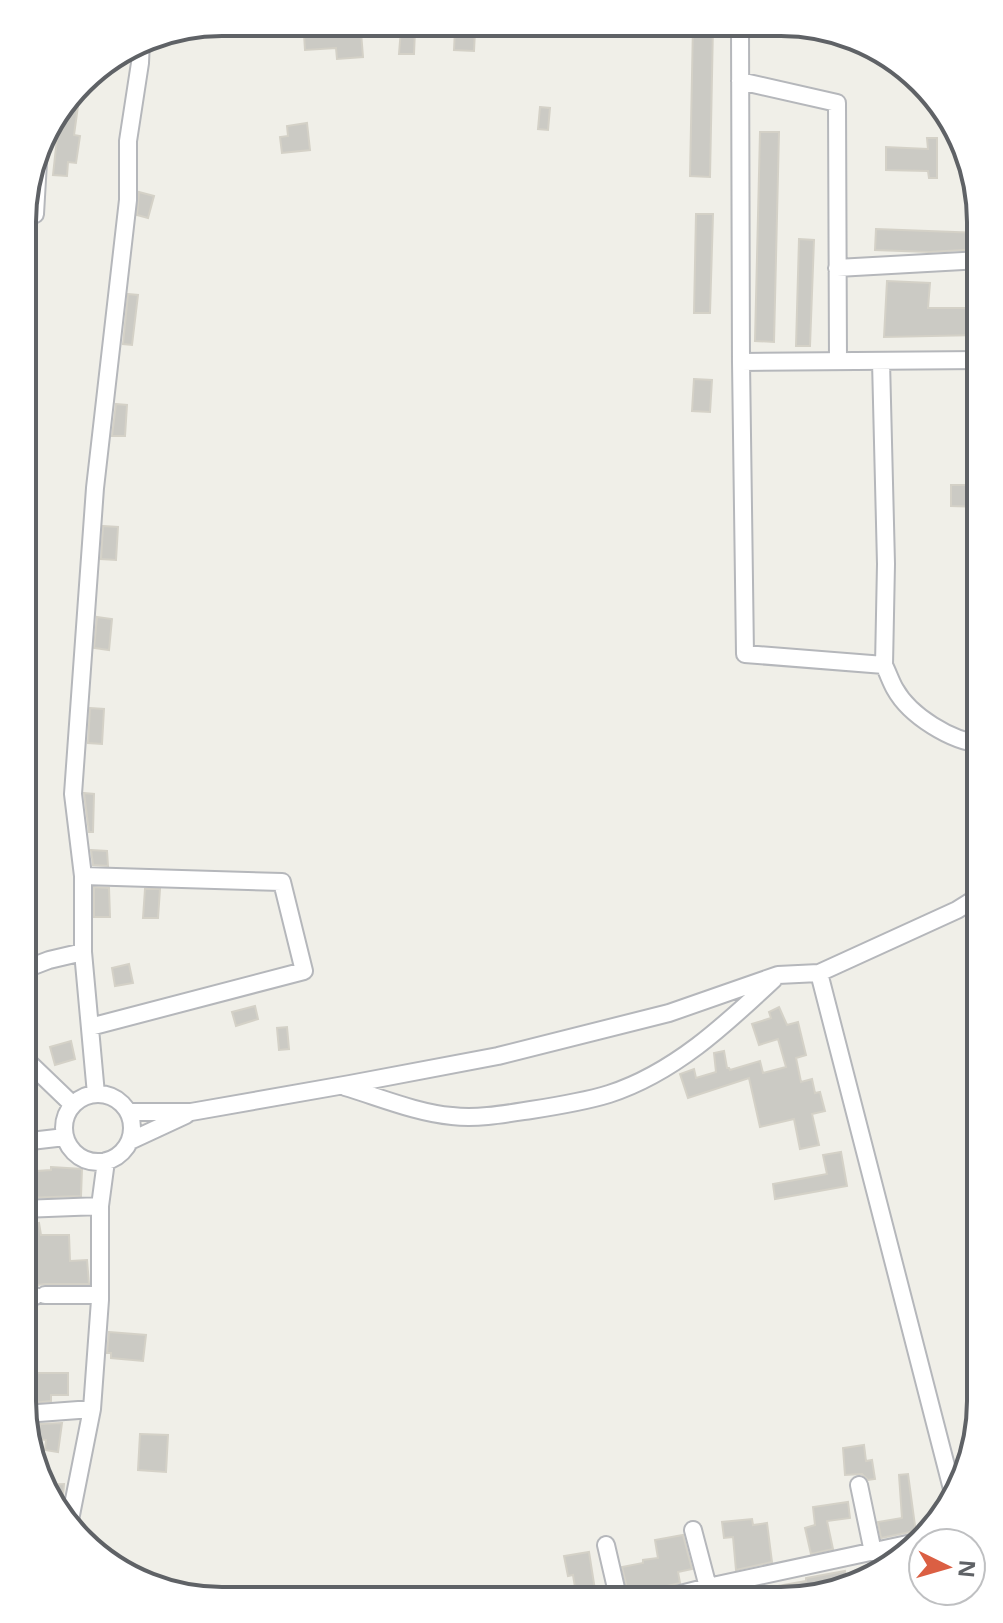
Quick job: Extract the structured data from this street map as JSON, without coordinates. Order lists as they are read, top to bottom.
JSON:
{
  "north": "right"
}
